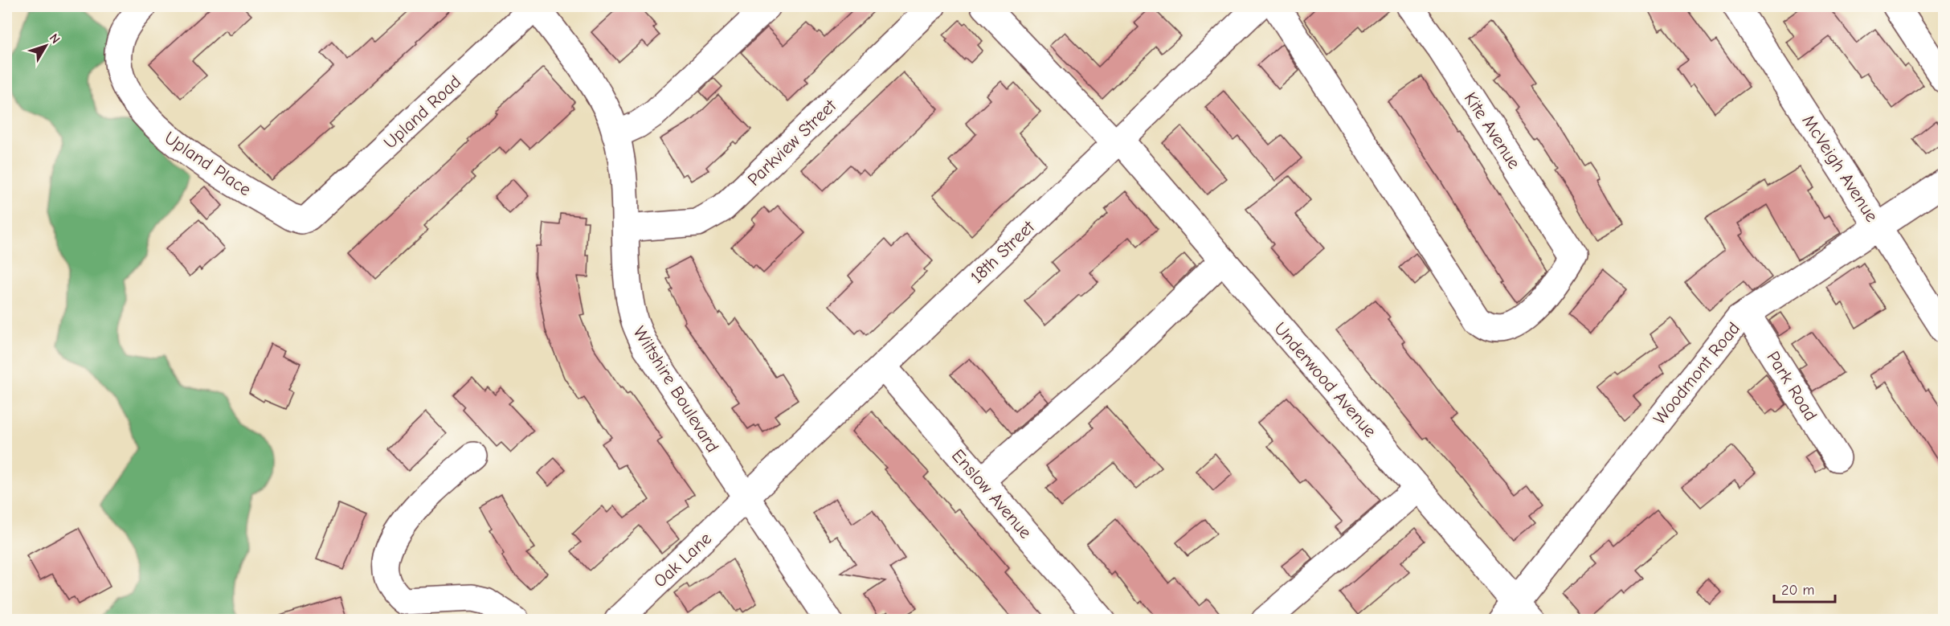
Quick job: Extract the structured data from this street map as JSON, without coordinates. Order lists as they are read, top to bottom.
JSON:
{
  "streets": {
    "street": [
      "Upland Road",
      "Kite Avenue",
      "Parkview Street",
      "Upland Place",
      "McVeigh Avenue",
      "18th Street",
      "Woodmont Road",
      "Underwood Avenue",
      "Park Road",
      "Wiltshire Boulevard",
      "Enslow Avenue",
      "Oak Lane"
    ]
  },
  "crossings": [
    ["Upland Road", "Upland Place"],
    ["Upland Road", "Wiltshire Boulevard"],
    ["Parkview Street", "Wiltshire Boulevard"],
    ["McVeigh Avenue", "Woodmont Road"],
    ["18th Street", "Underwood Avenue"],
    ["18th Street", "Wiltshire Boulevard"],
    ["18th Street", "Enslow Avenue"],
    ["18th Street", "Oak Lane"],
    ["Woodmont Road", "Underwood Avenue"],
    ["Woodmont Road", "Park Road"],
    ["Wiltshire Boulevard", "Oak Lane"]
  ],
  "scale_bar": "20 m",
  "north": "top right"
}
